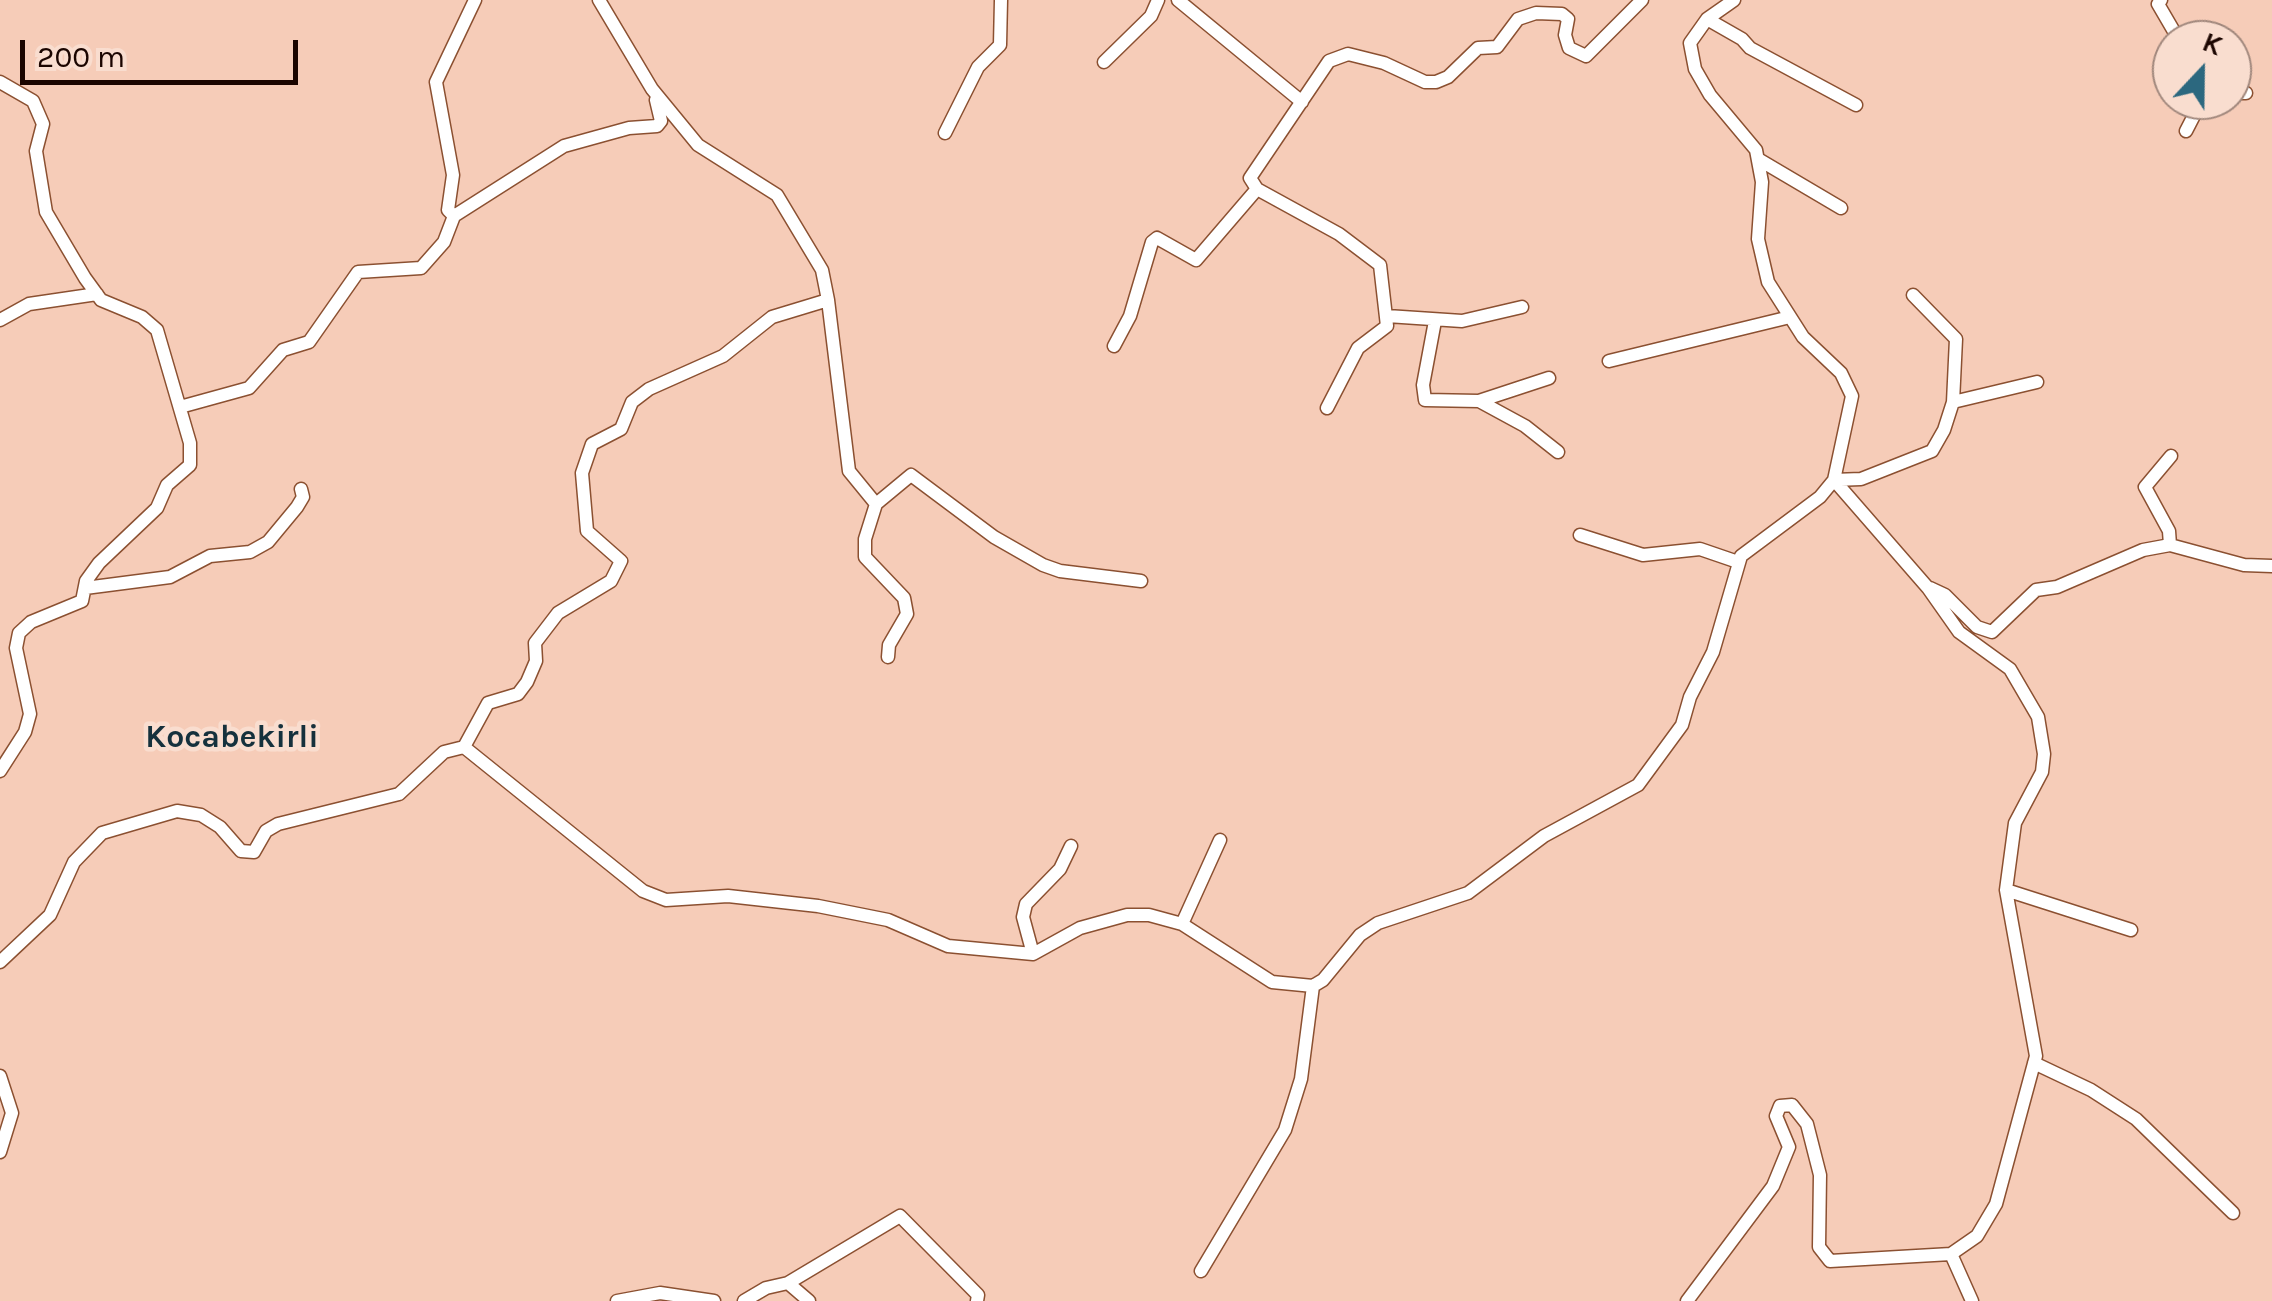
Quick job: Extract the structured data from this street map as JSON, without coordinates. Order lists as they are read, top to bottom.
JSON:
{
  "districts": ["Kocabekirli"],
  "scale_bar": "200 m",
  "north": "top"
}
